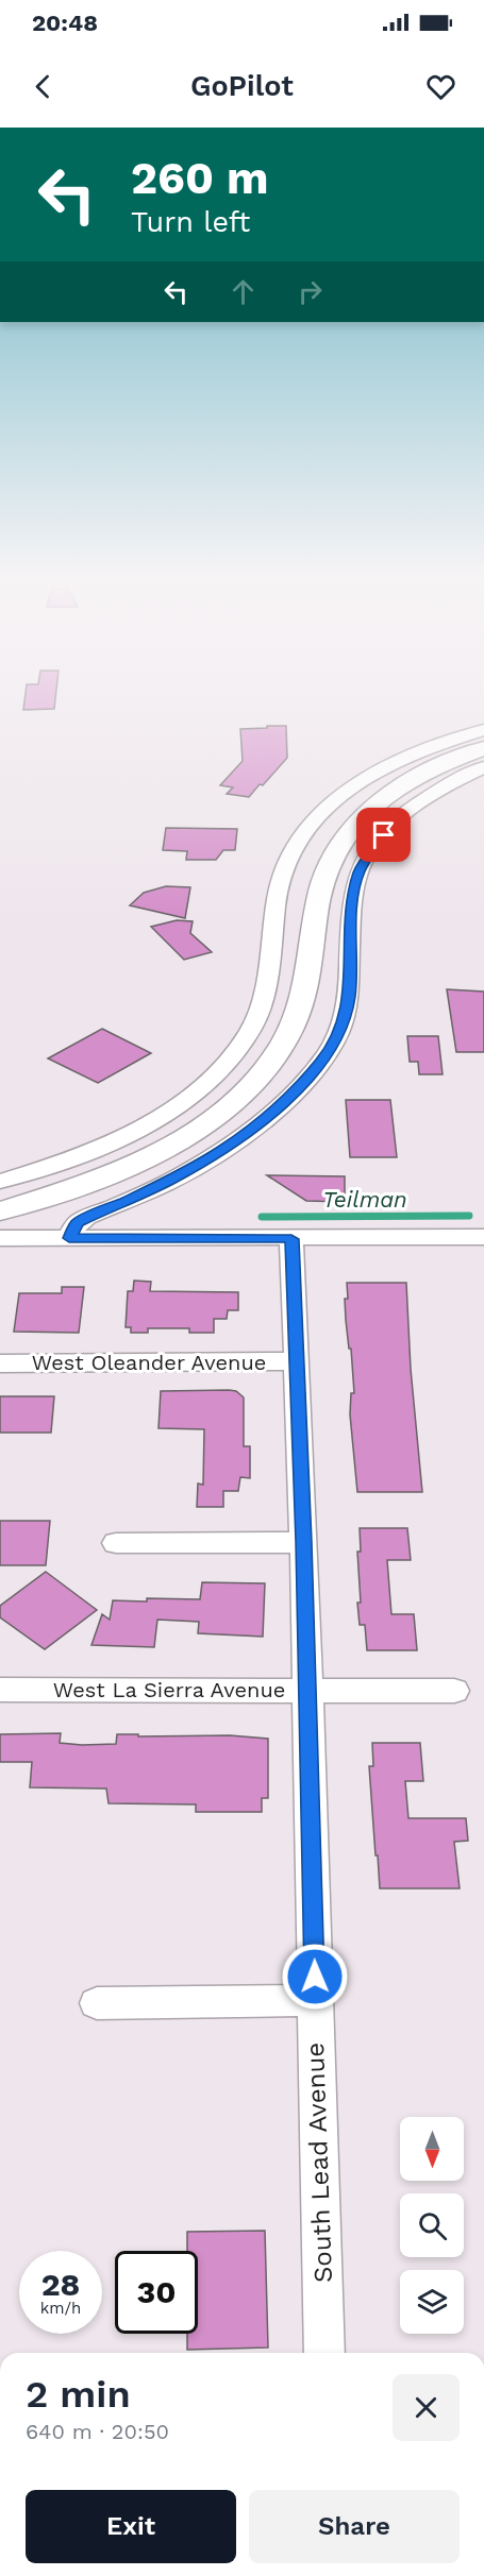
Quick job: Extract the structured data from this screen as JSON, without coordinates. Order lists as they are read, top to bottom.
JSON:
{
  "streets": {
    "street": ["West Oleander Avenue", "West La Sierra Avenue", "South Lead Avenue"]
  },
  "crossings": [
    ["West Oleander Avenue", "South Lead Avenue"],
    ["West La Sierra Avenue", "South Lead Avenue"]
  ],
  "water": ["Teilman"],
  "north": "bottom",
  "page": {
    "status": "20:48",
    "header": "GoPilot",
    "turn": ["260 m", "Turn left"],
    "speed": "28 km/h",
    "limit": "30",
    "heading": ["2 min", "640 m · 20:50"],
    "buttons": ["Exit", "Share"]
  }
}
